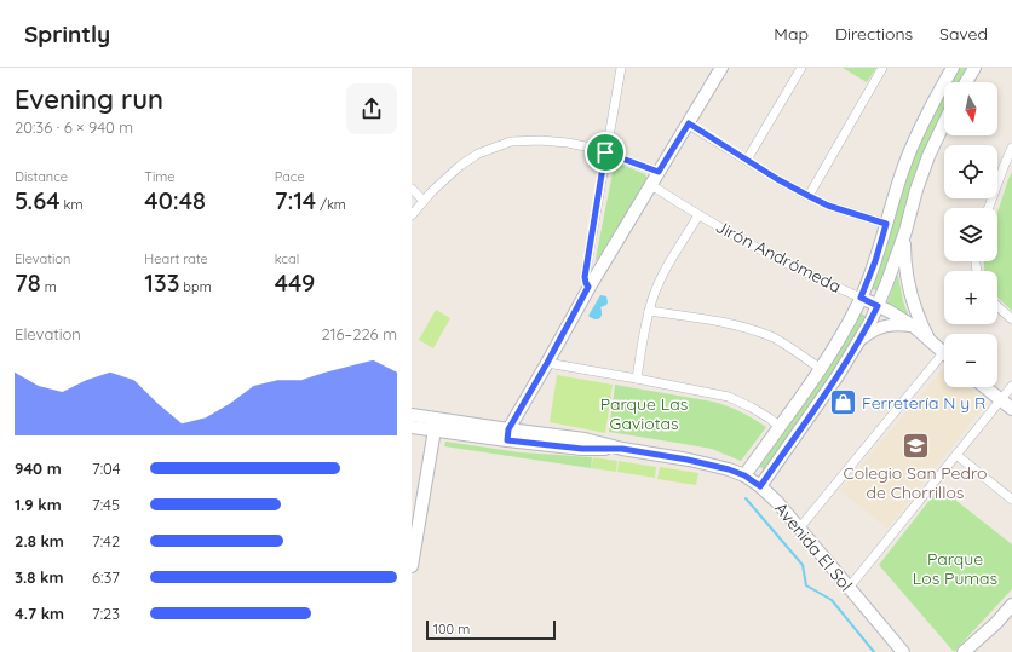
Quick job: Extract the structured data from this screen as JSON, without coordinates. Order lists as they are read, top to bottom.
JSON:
{
  "streets": {
    "main road": ["Jirón Andrómeda", "Avenida El Sol"]
  },
  "parks": ["Parque Las Gaviotas", "Parque Los Pumas"],
  "places": {
    "shop": ["Ferretería N y R"],
    "school or university": ["Colegio San Pedro de Chorrillos"]
  },
  "scale_bar": "100 m",
  "north": "bottom",
  "page": {
    "header": "Sprintly",
    "nav": ["Map", "Directions", "Saved"],
    "heading": ["Evening run", "20:36 · 6 × 940 m"],
    "map_buttons": ["+", "−"],
    "stats": [
      ["Distance", "5.64 km"],
      ["Time", "40:48"],
      ["Pace", "7:14 /km"],
      ["Elevation", "78 m"],
      ["Heart rate", "133 bpm"],
      ["kcal", "449"]
    ],
    "chart": ["Elevation", "216–226 m"],
    "list": [
      {
        "name": "940 m",
        "note": "7:04"
      },
      {
        "name": "1.9 km",
        "note": "7:45"
      },
      {
        "name": "2.8 km",
        "note": "7:42"
      },
      {
        "name": "3.8 km",
        "note": "6:37"
      },
      {
        "name": "4.7 km",
        "note": "7:23"
      }
    ],
    "scale": "100 m"
  }
}
